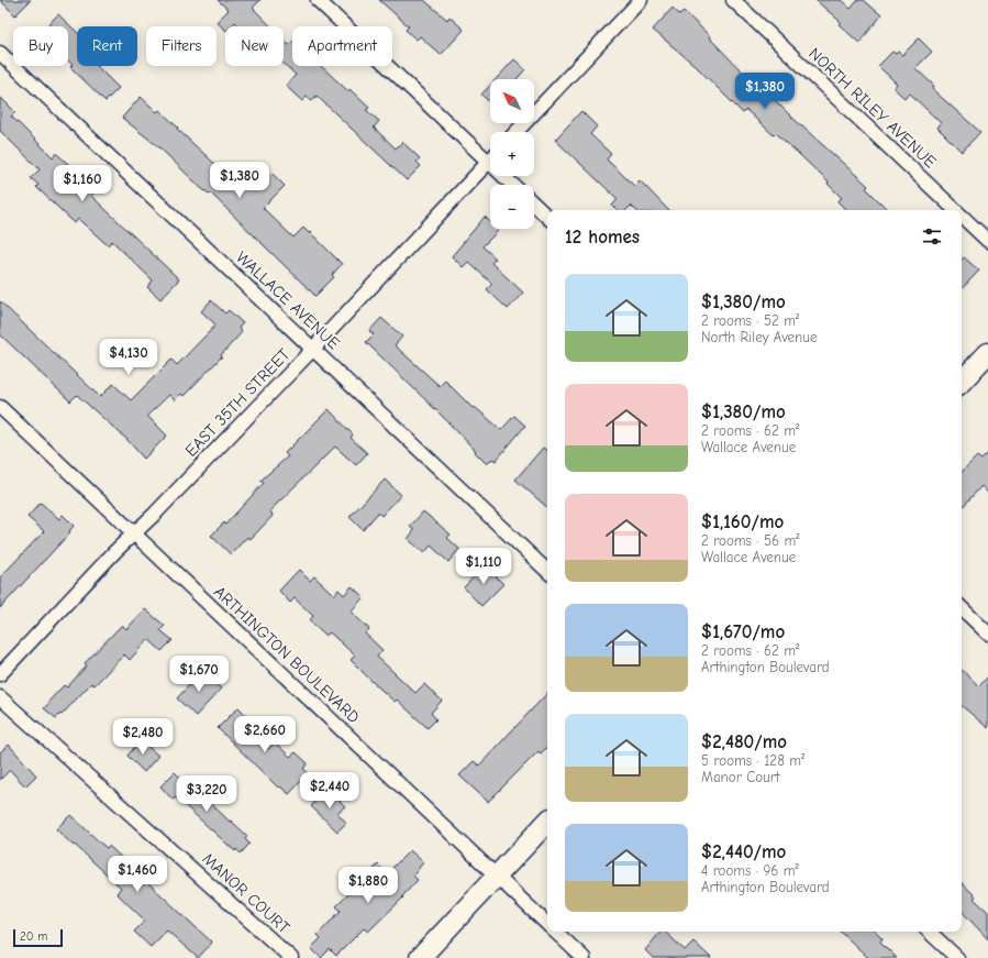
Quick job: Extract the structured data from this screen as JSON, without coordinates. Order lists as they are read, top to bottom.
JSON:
{
  "streets": {
    "street": [
      "NORTH RILEY AVENUE",
      "WALLACE AVENUE",
      "EAST 35TH STREET",
      "ARTHINGTON BOULEVARD",
      "MANOR COURT"
    ]
  },
  "crossings": [
    ["WALLACE AVENUE", "EAST 35TH STREET"],
    ["EAST 35TH STREET", "ARTHINGTON BOULEVARD"]
  ],
  "scale_bar": "20 m",
  "north": "top left",
  "page": {
    "chip": [
      "Buy",
      "Rent",
      "Filters",
      "New",
      "Apartment"
    ],
    "price": [
      "$1,380",
      "$1,380",
      "$1,160",
      "$4,130",
      "$1,110",
      "$1,670",
      "$2,660",
      "$2,480",
      "$2,440",
      "$3,220",
      "$1,460",
      "$1,880"
    ],
    "map_buttons": ["+", "−"],
    "heading": "12 homes",
    "list": [
      {
        "name": "$1,380/mo",
        "note": "2 rooms · 52 m² · North Riley Avenue"
      },
      {
        "name": "$1,380/mo",
        "note": "2 rooms · 62 m² · Wallace Avenue"
      },
      {
        "name": "$1,160/mo",
        "note": "2 rooms · 56 m² · Wallace Avenue"
      },
      {
        "name": "$1,670/mo",
        "note": "2 rooms · 62 m² · Arthington Boulevard"
      },
      {
        "name": "$2,480/mo",
        "note": "5 rooms · 128 m² · Manor Court"
      },
      {
        "name": "$2,440/mo",
        "note": "4 rooms · 96 m² · Arthington Boulevard"
      }
    ],
    "scale": "20 m"
  }
}
